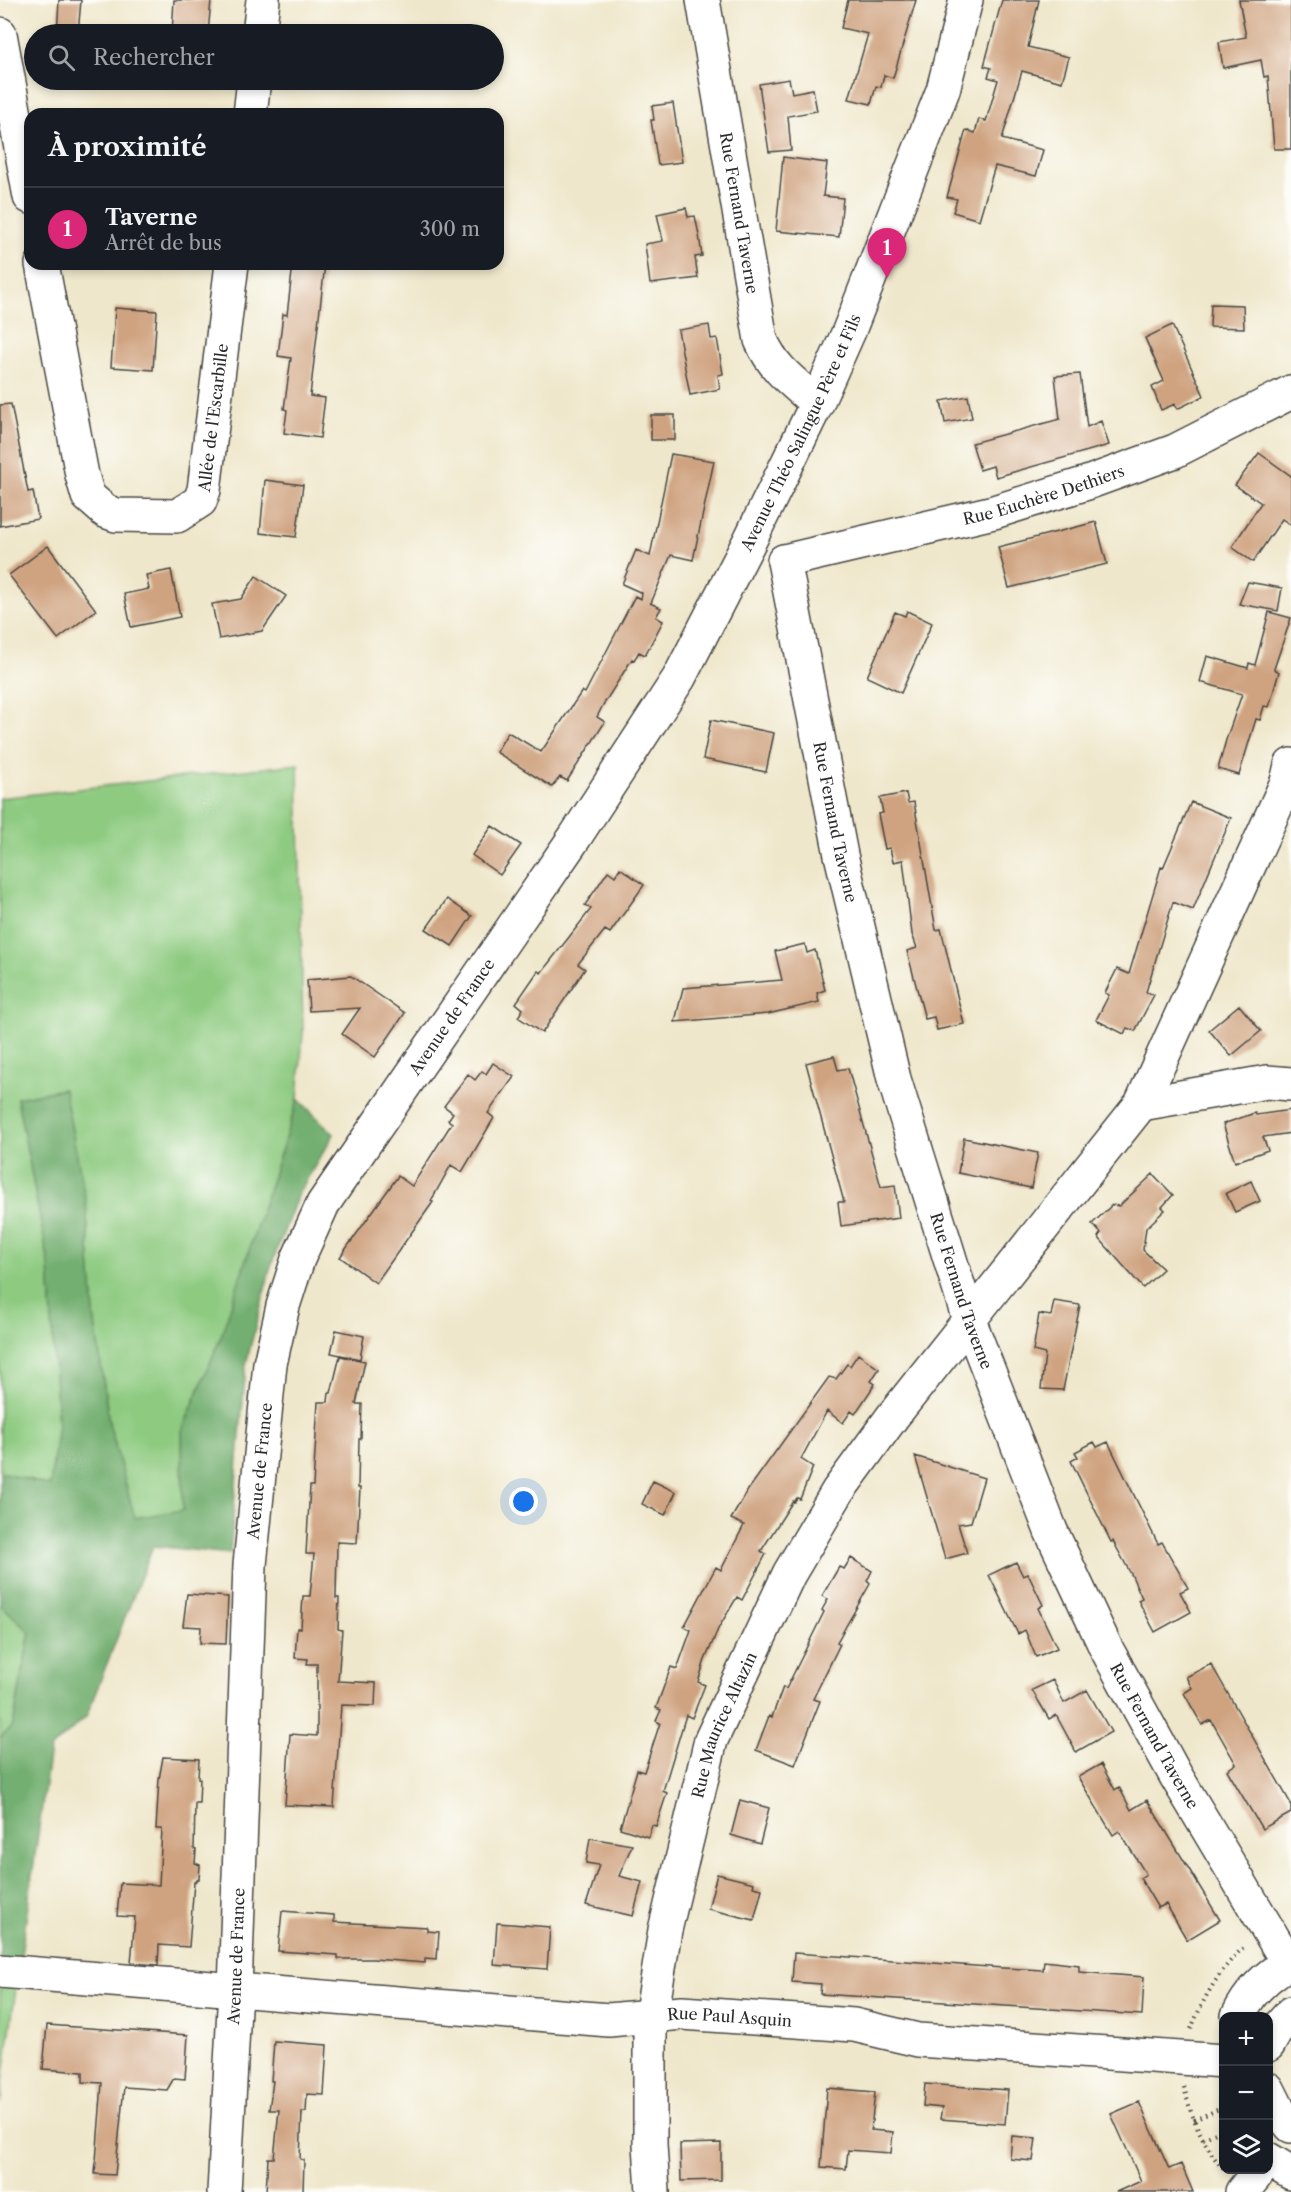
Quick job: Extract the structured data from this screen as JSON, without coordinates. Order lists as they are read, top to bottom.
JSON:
{
  "streets": {
    "street": [
      "Rue Fernand Taverne",
      "Allée de l'Escarbille",
      "Avenue Théo Salingue Père et Fils",
      "Rue Euchère Dethiers",
      "Avenue de France",
      "Rue Maurice Altazin",
      "Rue Paul Asquin"
    ]
  },
  "crossings": [
    ["Rue Fernand Taverne", "Avenue Théo Salingue Père et Fils"],
    ["Rue Fernand Taverne", "Rue Euchère Dethiers"],
    ["Rue Fernand Taverne", "Rue Maurice Altazin"],
    ["Avenue Théo Salingue Père et Fils", "Avenue de France"],
    ["Avenue de France", "Rue Paul Asquin"],
    ["Rue Maurice Altazin", "Rue Paul Asquin"]
  ],
  "page": {
    "search": "Rechercher",
    "heading": "À proximité",
    "list": [
      {
        "mark": "1",
        "name": "Taverne",
        "note": "Arrêt de bus",
        "value": "300 m"
      }
    ],
    "pins": "1",
    "map_buttons": ["+", "−"]
  }
}
